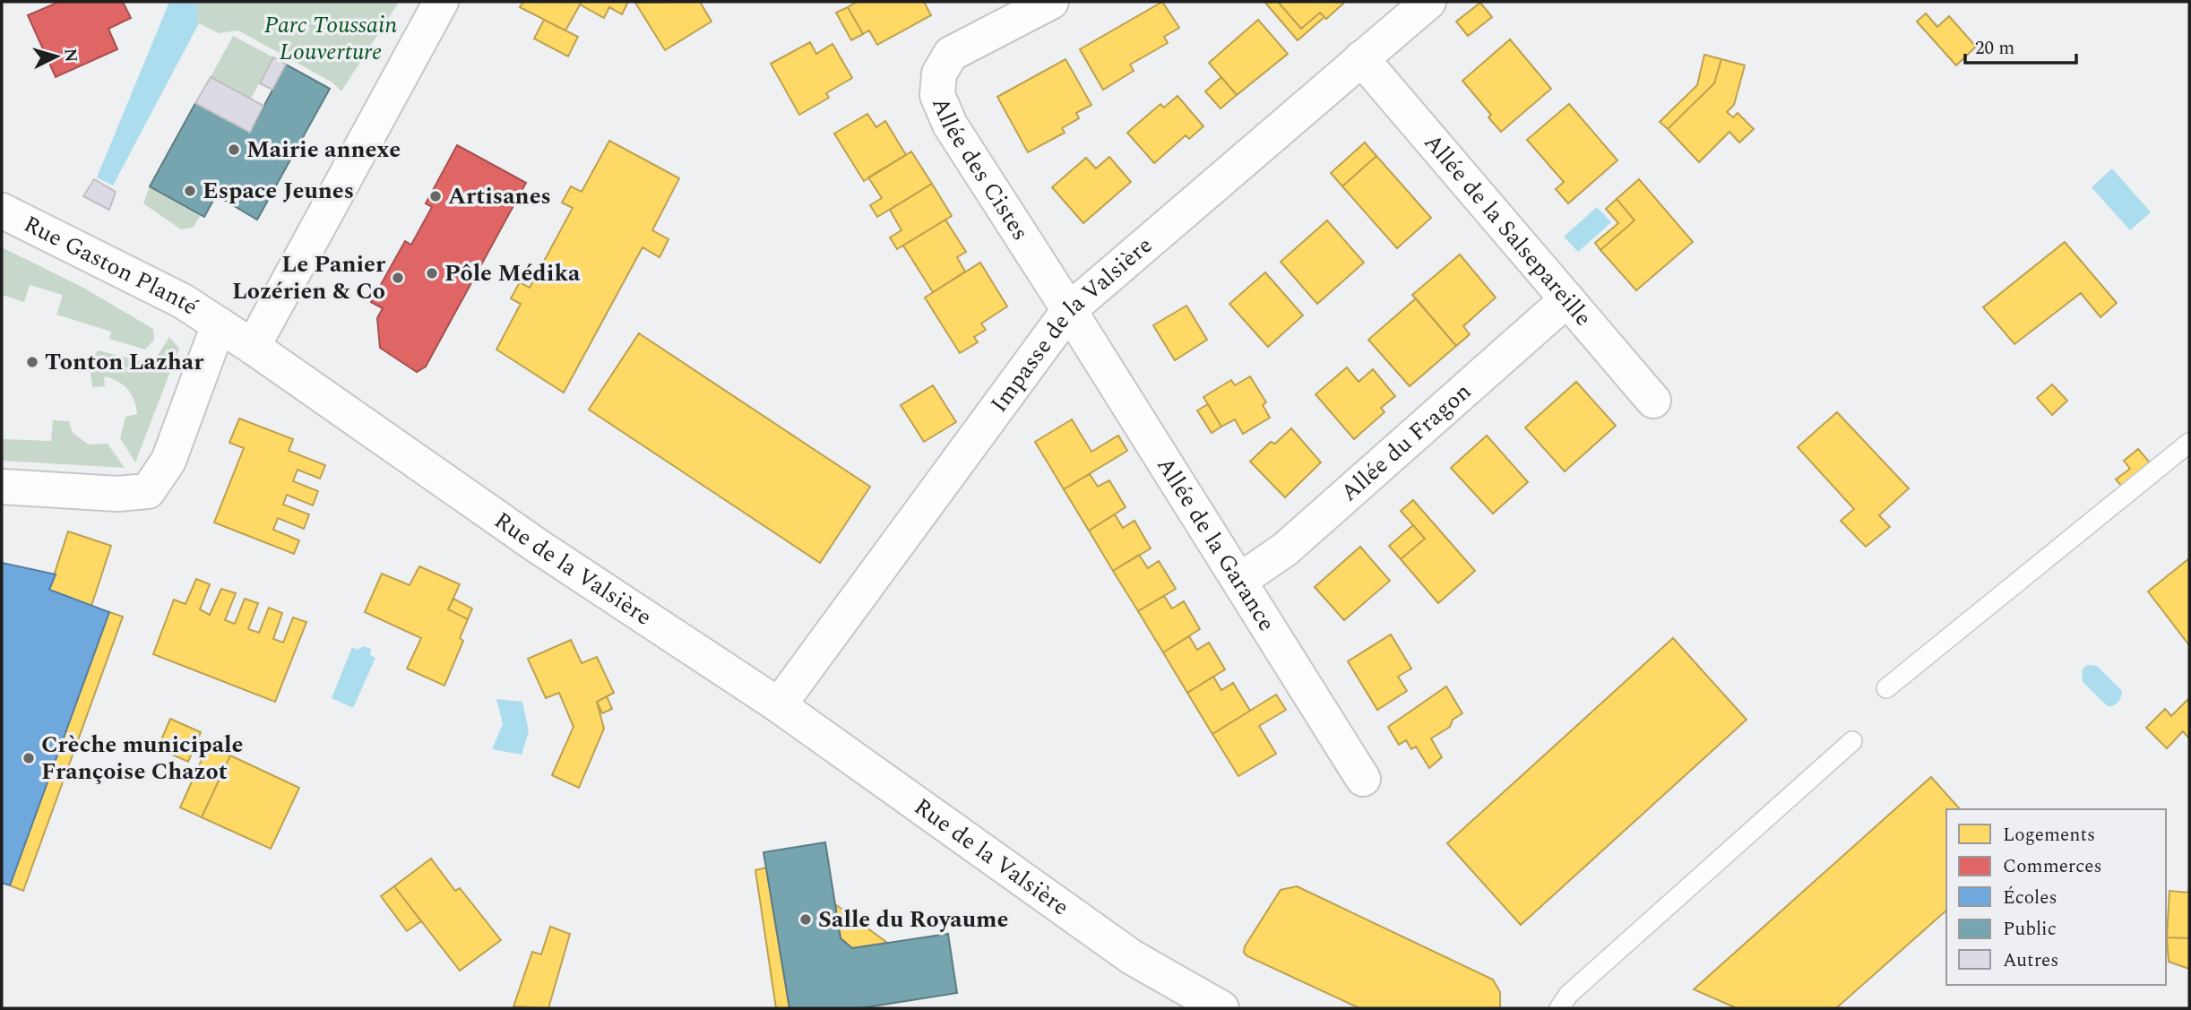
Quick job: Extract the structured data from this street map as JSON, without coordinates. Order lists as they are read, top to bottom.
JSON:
{
  "streets": {
    "street": [
      "Allée des Cistes",
      "Allée de la Salsepareille",
      "Rue Gaston Planté",
      "Impasse de la Valsière",
      "Allée du Fragon",
      "Allée de la Garance",
      "Rue de la Valsière"
    ]
  },
  "crossings": [
    ["Allée des Cistes", "Impasse de la Valsière"],
    ["Allée des Cistes", "Allée de la Garance"],
    ["Allée de la Salsepareille", "Impasse de la Valsière"],
    ["Allée de la Salsepareille", "Allée du Fragon"],
    ["Rue Gaston Planté", "Rue de la Valsière"],
    ["Impasse de la Valsière", "Allée de la Garance"],
    ["Impasse de la Valsière", "Rue de la Valsière"],
    ["Allée du Fragon", "Allée de la Garance"]
  ],
  "parks": ["Parc Toussain Louverture"],
  "places": [
    "Mairie annexe",
    "Espace Jeunes",
    "Artisanes",
    "Pôle Médika",
    "Le Panier Lozérien & Co",
    "Tonton Lazhar",
    "Crèche municipale Françoise Chazot",
    "Salle du Royaume"
  ],
  "legend": [
    "Logements",
    "Commerces",
    "Écoles",
    "Public",
    "Autres"
  ],
  "scale_bar": "20 m",
  "north": "right"
}
